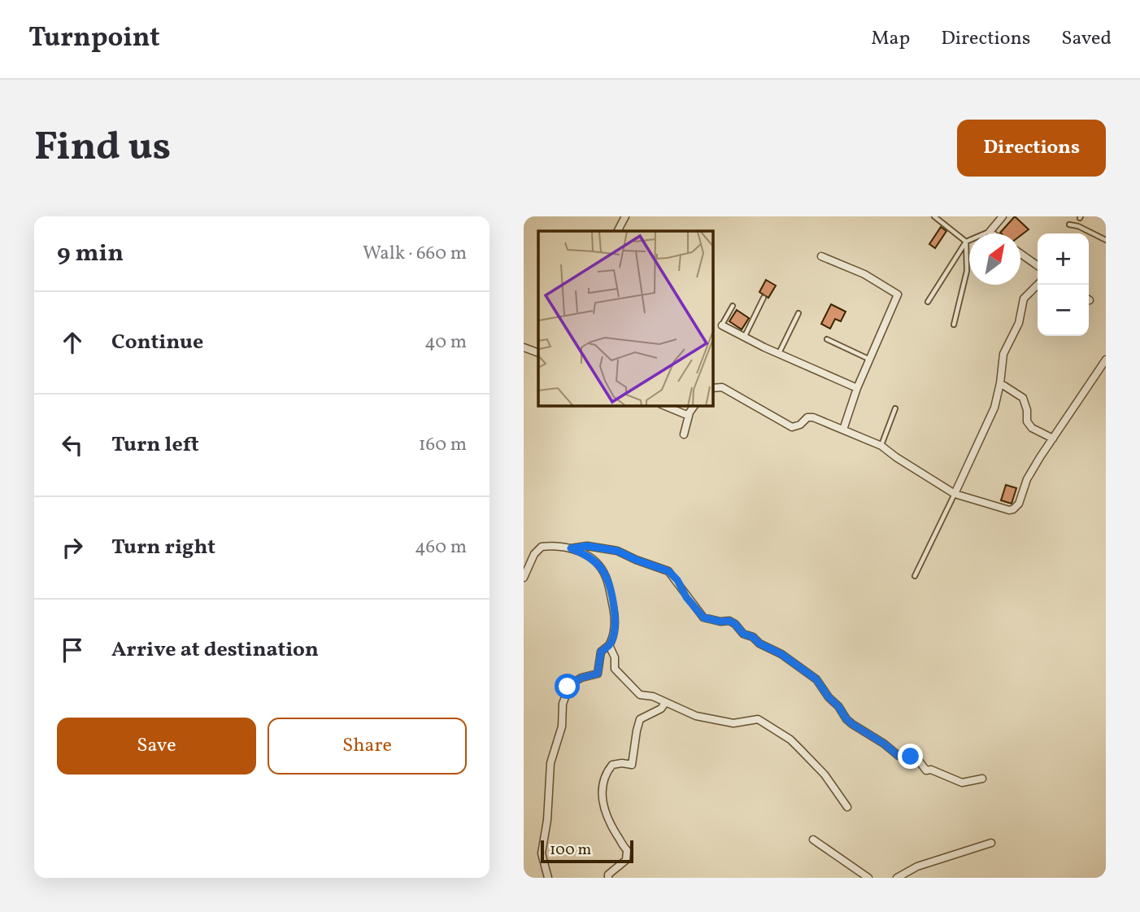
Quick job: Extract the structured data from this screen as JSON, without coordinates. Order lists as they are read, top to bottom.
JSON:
{
  "scale_bar": "100 m",
  "north": "top right",
  "page": {
    "header": "Turnpoint",
    "nav": ["Map", "Directions", "Saved"],
    "buttons": [
      "Directions",
      ["Save", "Share"]
    ],
    "title": "Find us",
    "heading": ["9 min", "Walk · 660 m"],
    "map_buttons": ["+", "−"],
    "list": [
      ["Continue", "40 m"],
      ["Turn left", "160 m"],
      ["Turn right", "460 m"],
      "Arrive at destination"
    ],
    "scale": "100 m"
  }
}
